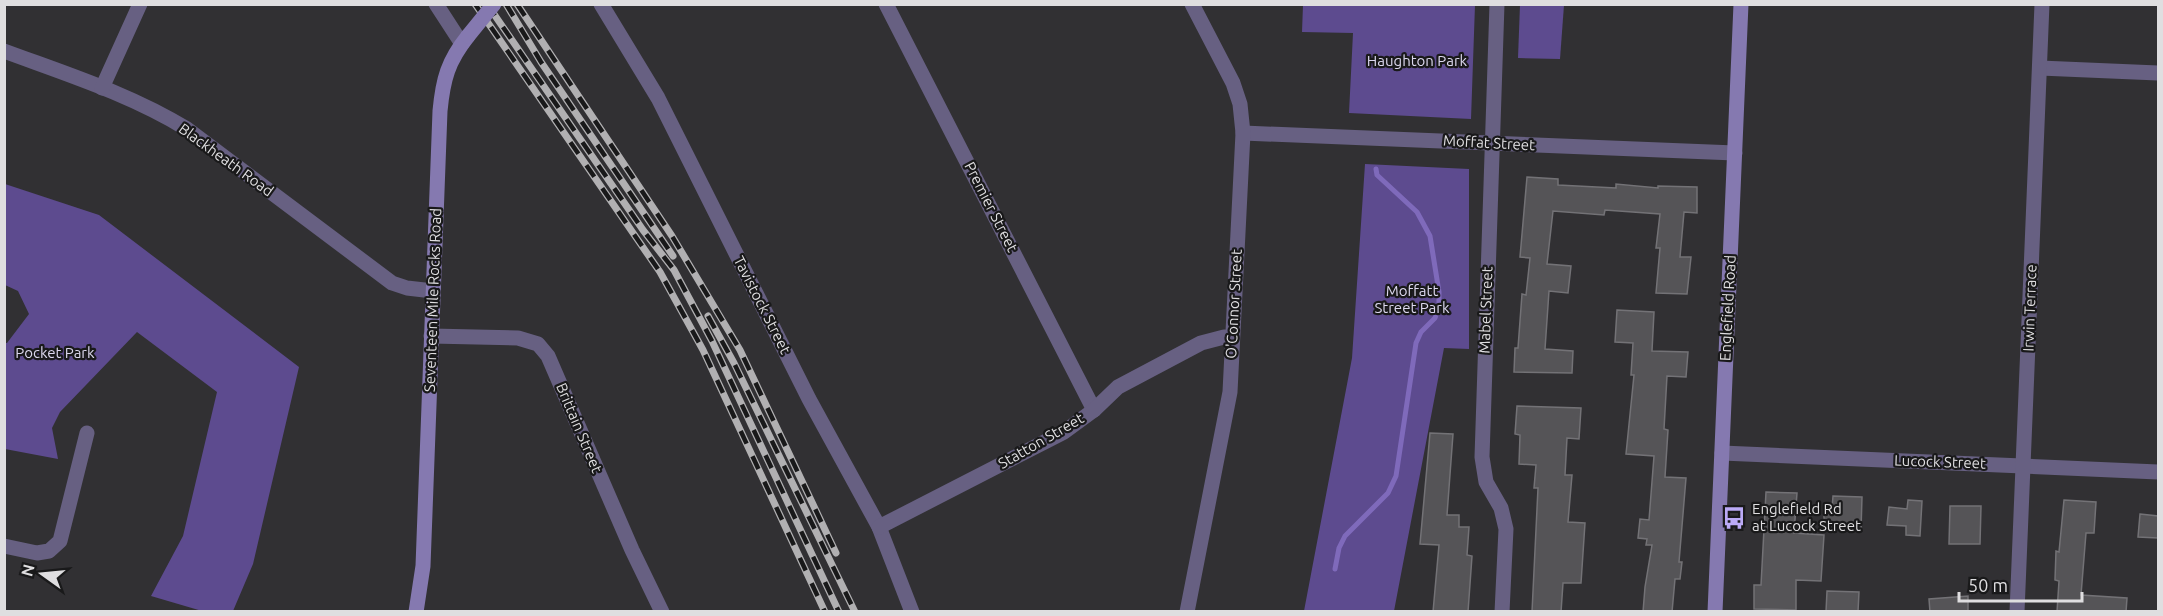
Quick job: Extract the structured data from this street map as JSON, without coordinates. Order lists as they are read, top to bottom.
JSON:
{
  "streets": {
    "main road": ["Seventeen Mile Rocks Road", "Englefield Road"],
    "street": [
      "Moffat Street",
      "Blackheath Road",
      "Premier Street",
      "O'Connor Street",
      "Tavistock Street",
      "Irwin Terrace",
      "Mabel Street",
      "Brittain Street",
      "Statton Street",
      "Lucock Street"
    ]
  },
  "crossings": [
    ["Moffat Street", "O'Connor Street"],
    ["Moffat Street", "Englefield Road"],
    ["Moffat Street", "Mabel Street"],
    ["Blackheath Road", "Seventeen Mile Rocks Road"],
    ["Premier Street", "Statton Street"],
    ["Seventeen Mile Rocks Road", "Brittain Street"],
    ["O'Connor Street", "Statton Street"],
    ["Tavistock Street", "Statton Street"],
    ["Englefield Road", "Lucock Street"],
    ["Irwin Terrace", "Lucock Street"]
  ],
  "parks": ["Haughton Park", "Moffatt Street Park", "Pocket Park"],
  "places": {
    "bus stop": ["Englefield Rd at Lucock Street"]
  },
  "scale_bar": "50 m",
  "north": "left"
}
